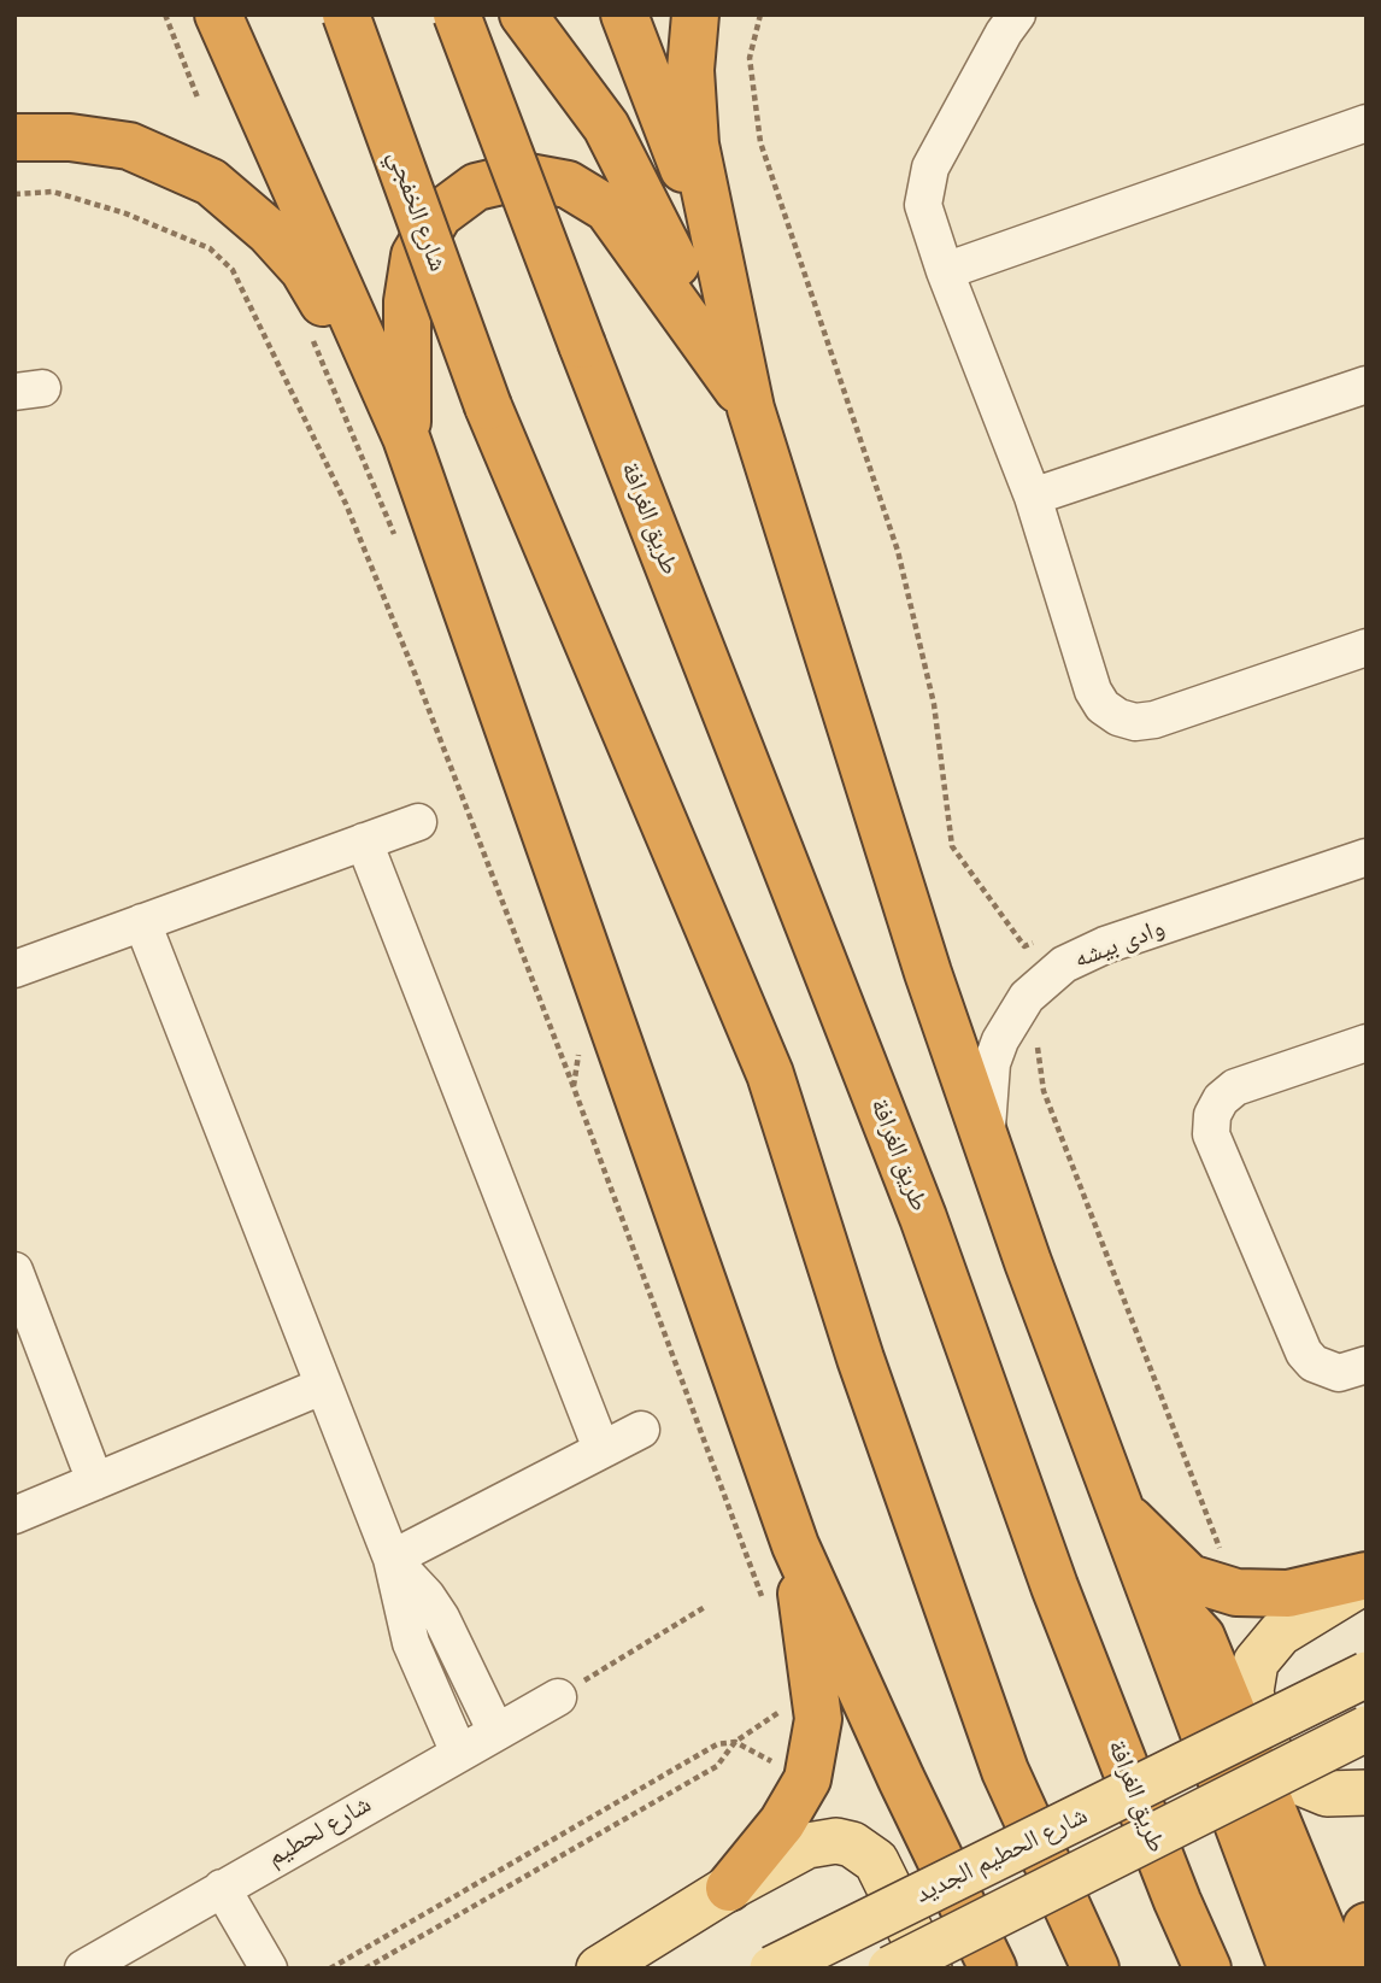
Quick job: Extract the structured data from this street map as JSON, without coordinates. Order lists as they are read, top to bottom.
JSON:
{
  "streets": {
    "highway": ["شارع الخفجي", "طريق الغرافة"],
    "main road": ["شارع الحطيم الجديد"],
    "street": ["وادى بيشه", "شارع لحطيم"]
  }
}
